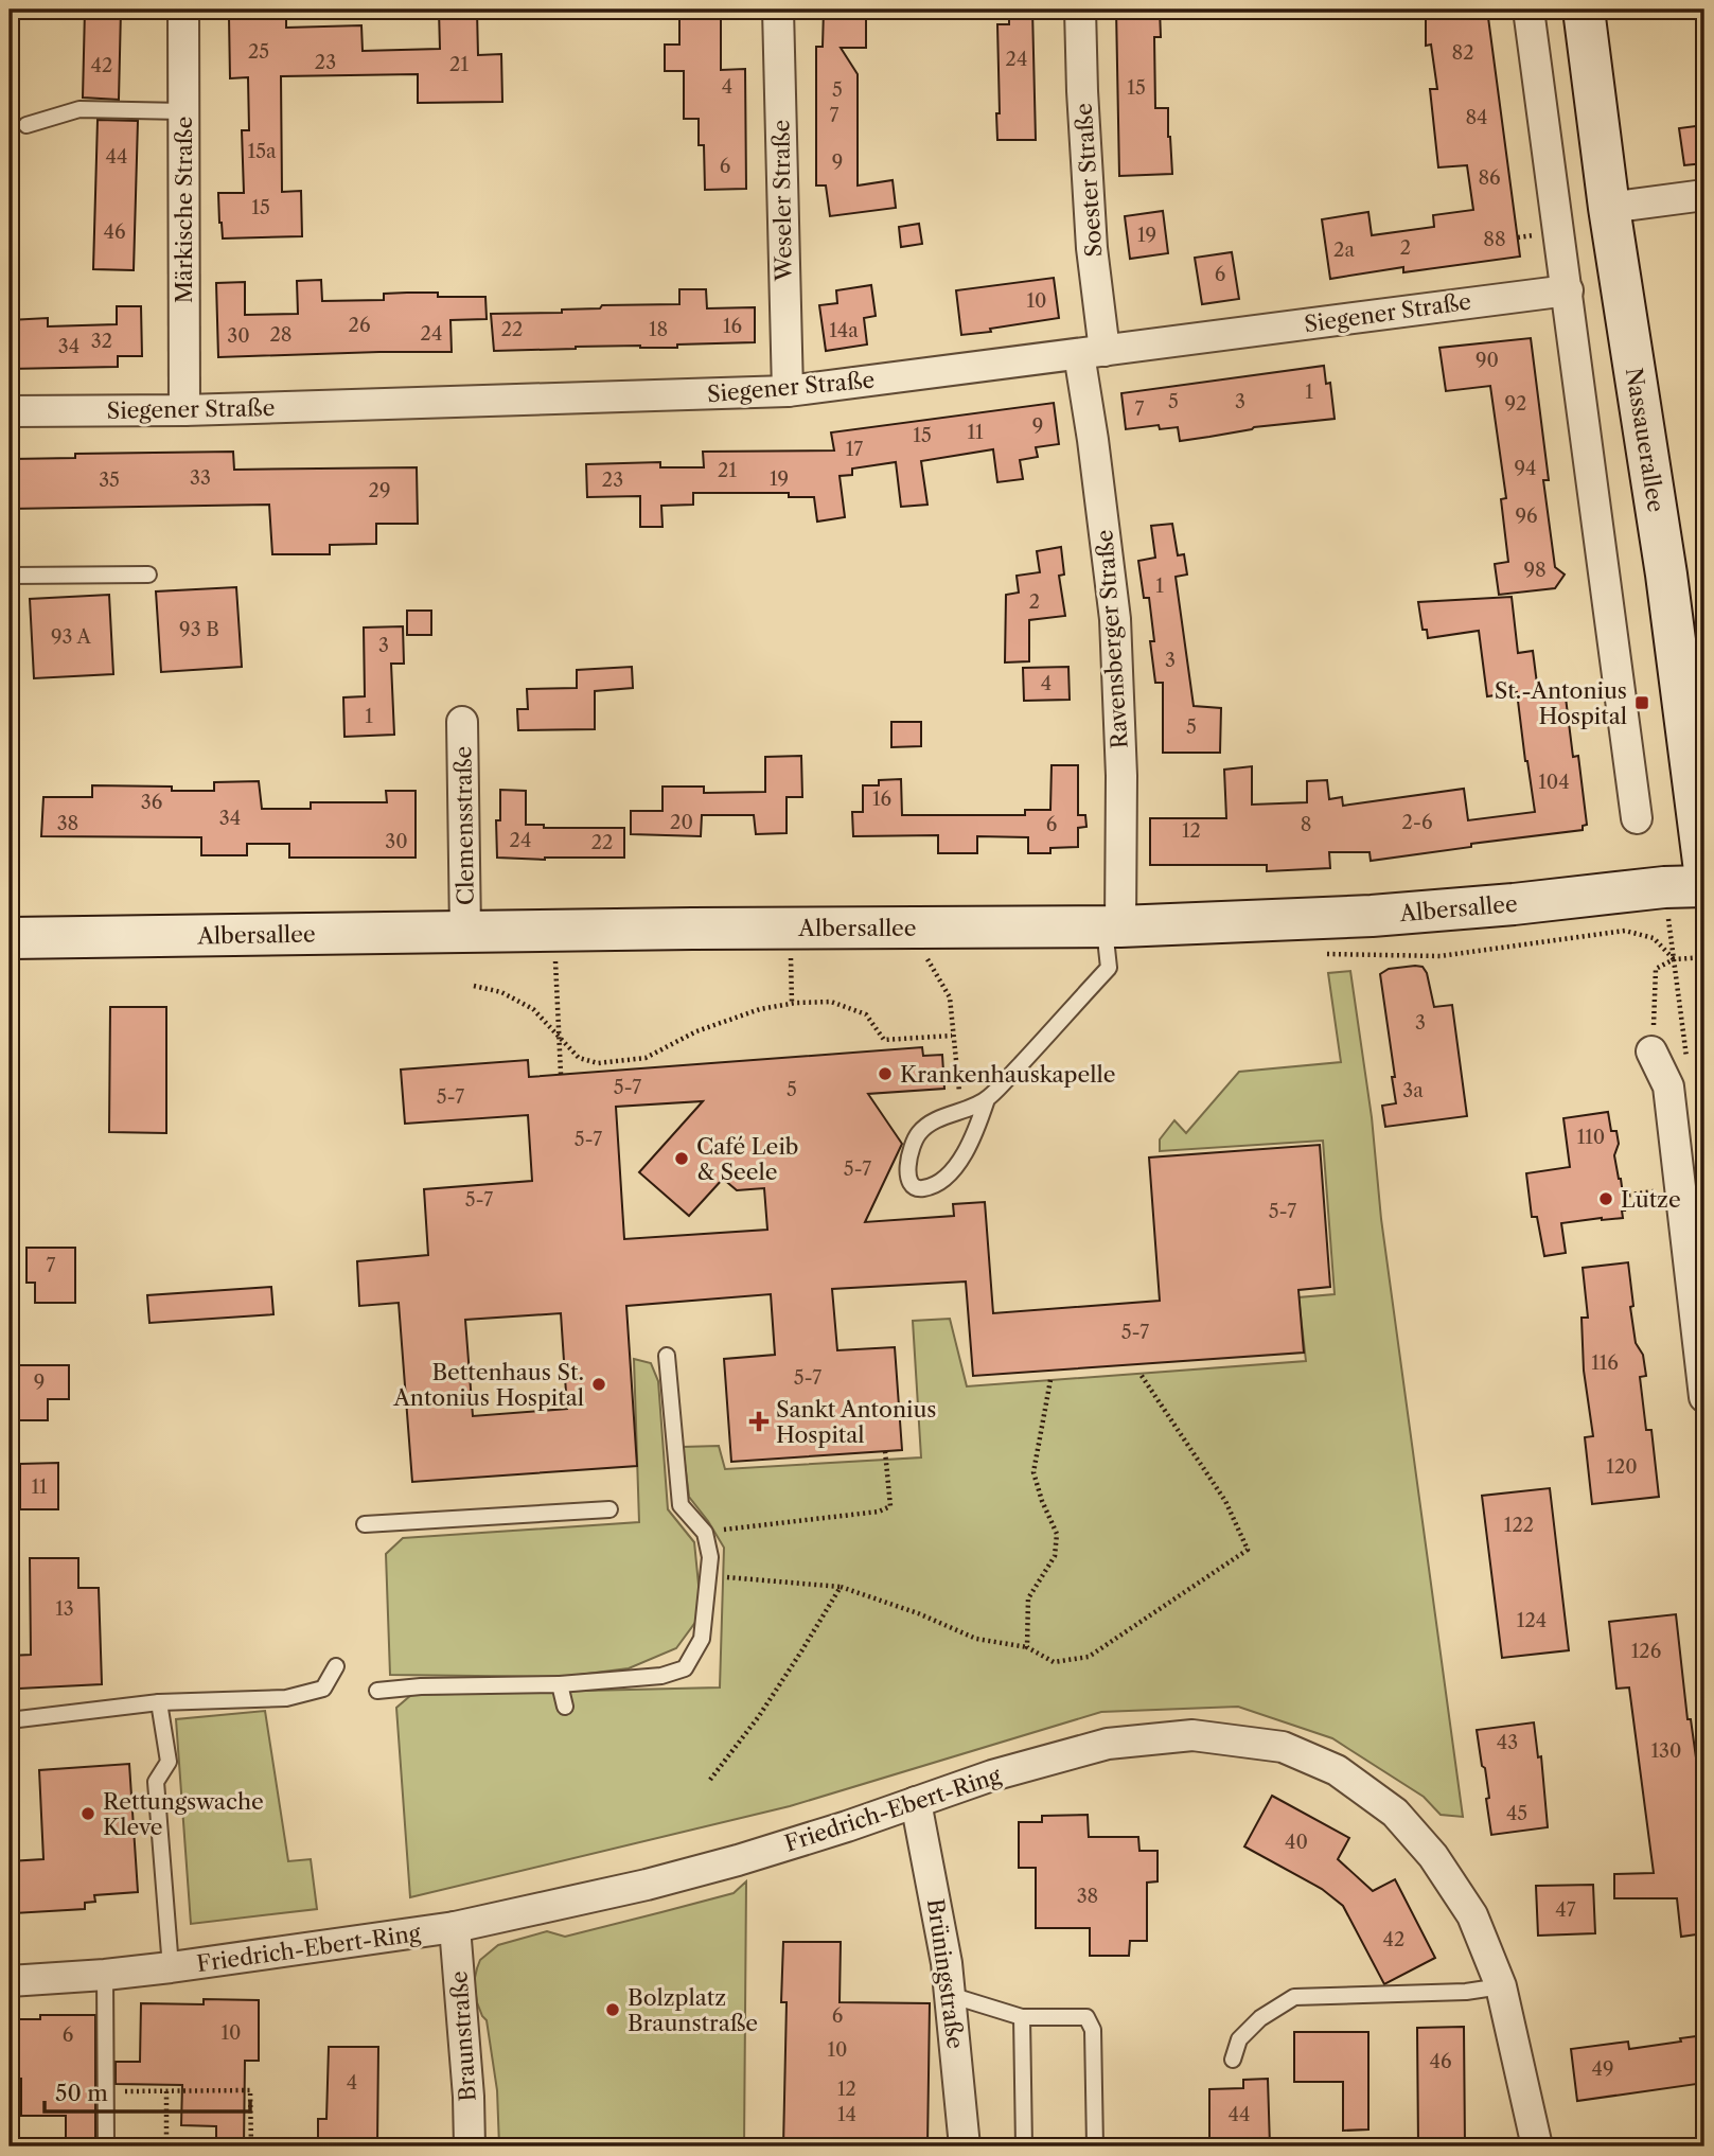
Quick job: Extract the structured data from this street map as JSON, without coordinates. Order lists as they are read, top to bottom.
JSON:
{
  "streets": {
    "street": [
      "Soester Straße",
      "Weseler Straße",
      "Märkische Straße",
      "Siegener Straße",
      "Nassauerallee",
      "Ravensberger Straße",
      "Clemensstraße",
      "Albersallee",
      "Friedrich-Ebert-Ring",
      "Brüningstraße",
      "Braunstraße"
    ]
  },
  "crossings": [
    ["Soester Straße", "Siegener Straße"],
    ["Soester Straße", "Ravensberger Straße"],
    ["Weseler Straße", "Siegener Straße"],
    ["Märkische Straße", "Siegener Straße"],
    ["Siegener Straße", "Ravensberger Straße"],
    ["Ravensberger Straße", "Albersallee"],
    ["Clemensstraße", "Albersallee"],
    ["Friedrich-Ebert-Ring", "Brüningstraße"],
    ["Friedrich-Ebert-Ring", "Braunstraße"]
  ],
  "places": {
    "transit": ["St.-Antonius Hospital"],
    "other": [
      "Krankenhauskapelle",
      "Café Leib & Seele",
      "Lutze",
      "Bettenhaus St. Antonius Hospital",
      "Rettungswache Kleve",
      "Bolzplatz Braunstraße"
    ],
    "health": ["Sankt Antonius Hospital"]
  },
  "house_numbers": [
    "25",
    "82",
    "24",
    "23",
    "21",
    "42",
    "4",
    "15",
    "5",
    "7",
    "84",
    "15a",
    "44",
    "9",
    "6",
    "86",
    "15",
    "46",
    "19",
    "88",
    "2",
    "2a",
    "6",
    "10",
    "26",
    "16",
    "22",
    "18",
    "14a",
    "24",
    "28",
    "30",
    "32",
    "34",
    "90",
    "1",
    "5",
    "3",
    "92",
    "7",
    "9",
    "11",
    "15",
    "17",
    "94",
    "21",
    "33",
    "19",
    "35",
    "23",
    "29",
    "96",
    "98",
    "1",
    "2",
    "93 B",
    "93 A",
    "3",
    "3",
    "4",
    "1",
    "5",
    "104",
    "16",
    "36",
    "34",
    "20",
    "2-6",
    "38",
    "6",
    "8",
    "12",
    "24",
    "30",
    "22",
    "3",
    "5-7",
    "5",
    "3a",
    "5-7",
    "110",
    "5-7",
    "5-7",
    "5-7",
    "5-7",
    "7",
    "5-7",
    "116",
    "5-7",
    "9",
    "120",
    "11",
    "122",
    "13",
    "124",
    "126",
    "43",
    "130",
    "45",
    "40",
    "38",
    "47",
    "42",
    "6",
    "10",
    "6",
    "10",
    "46",
    "49",
    "4",
    "12",
    "14",
    "44"
  ],
  "scale_bar": "50 m"
}
